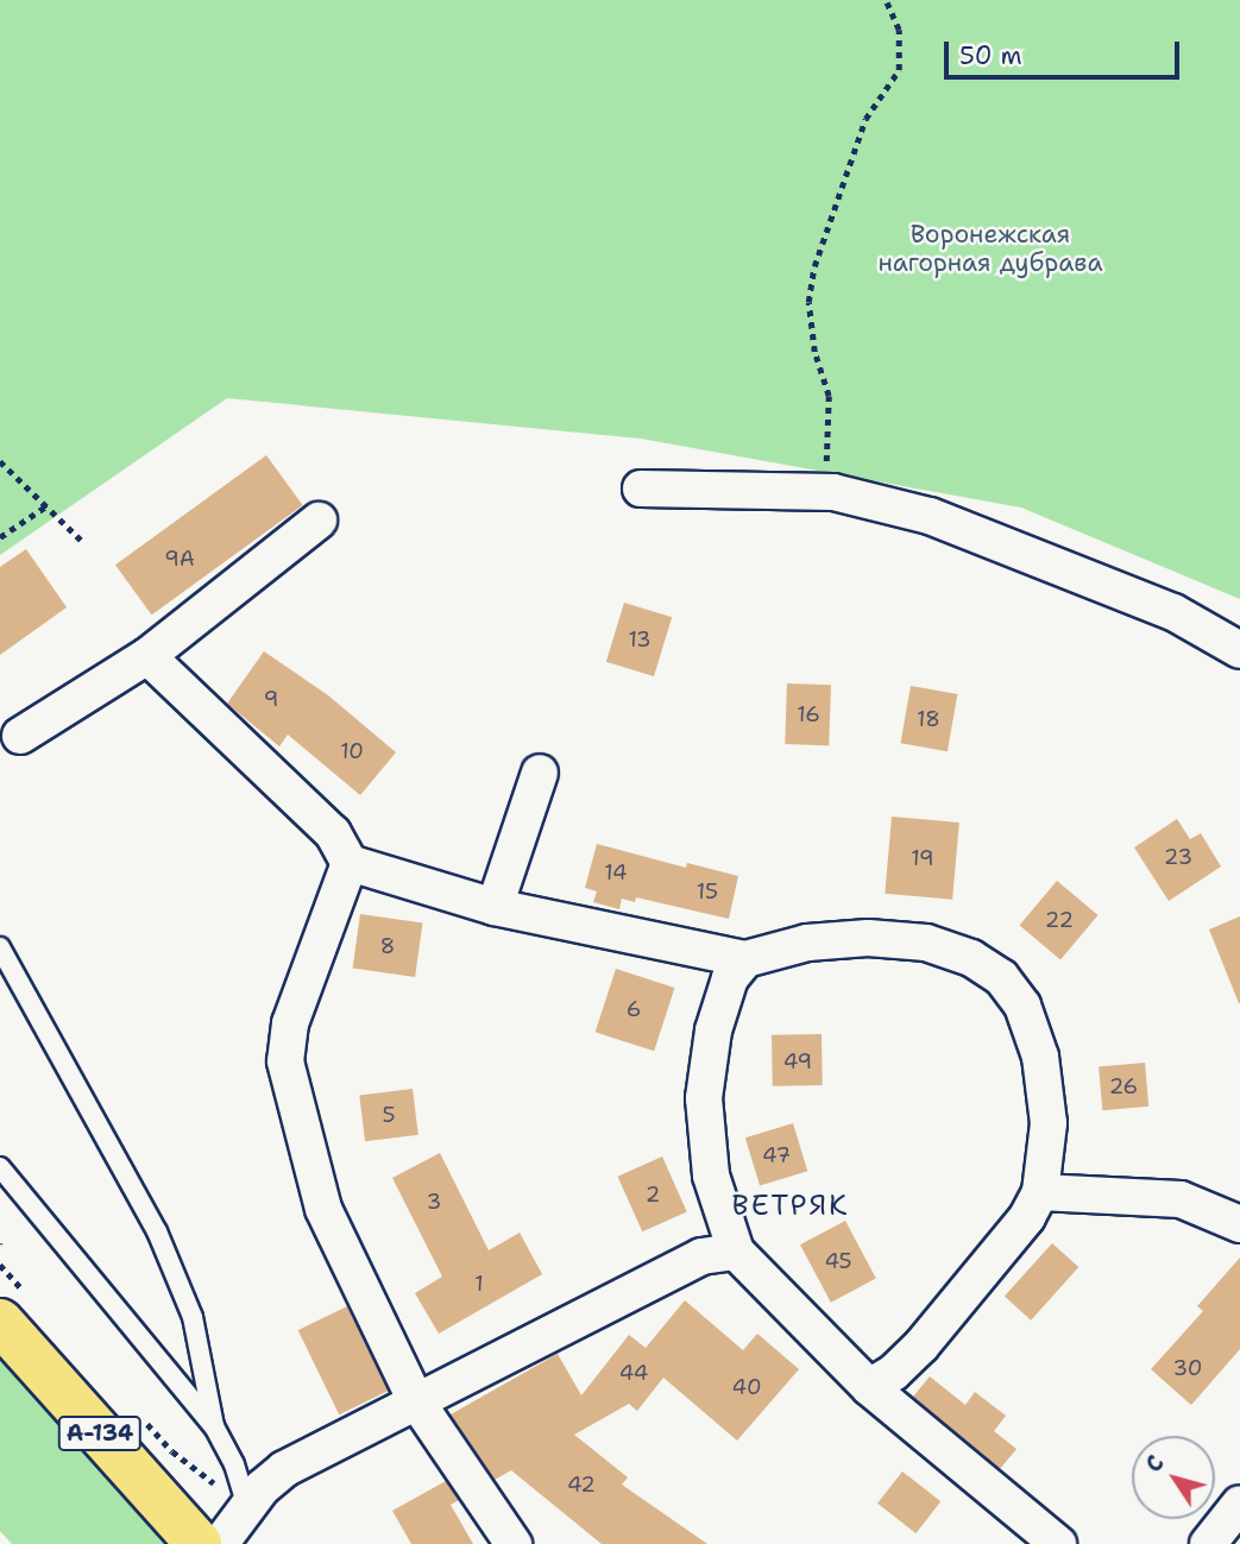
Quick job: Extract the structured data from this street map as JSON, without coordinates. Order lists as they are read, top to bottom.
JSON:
{
  "streets": {
    "highway": ["А-134"]
  },
  "districts": ["ВЕТРЯК"],
  "parks": ["Воронежская нагорная дубрава"],
  "house_numbers": [
    "9А",
    "13",
    "9",
    "16",
    "18",
    "10",
    "23",
    "19",
    "14",
    "15",
    "22",
    "8",
    "6",
    "49",
    "26",
    "5",
    "47",
    "2",
    "3",
    "45",
    "1",
    "30",
    "44",
    "40",
    "42"
  ],
  "scale_bar": "50 m",
  "north": "top left"
}
